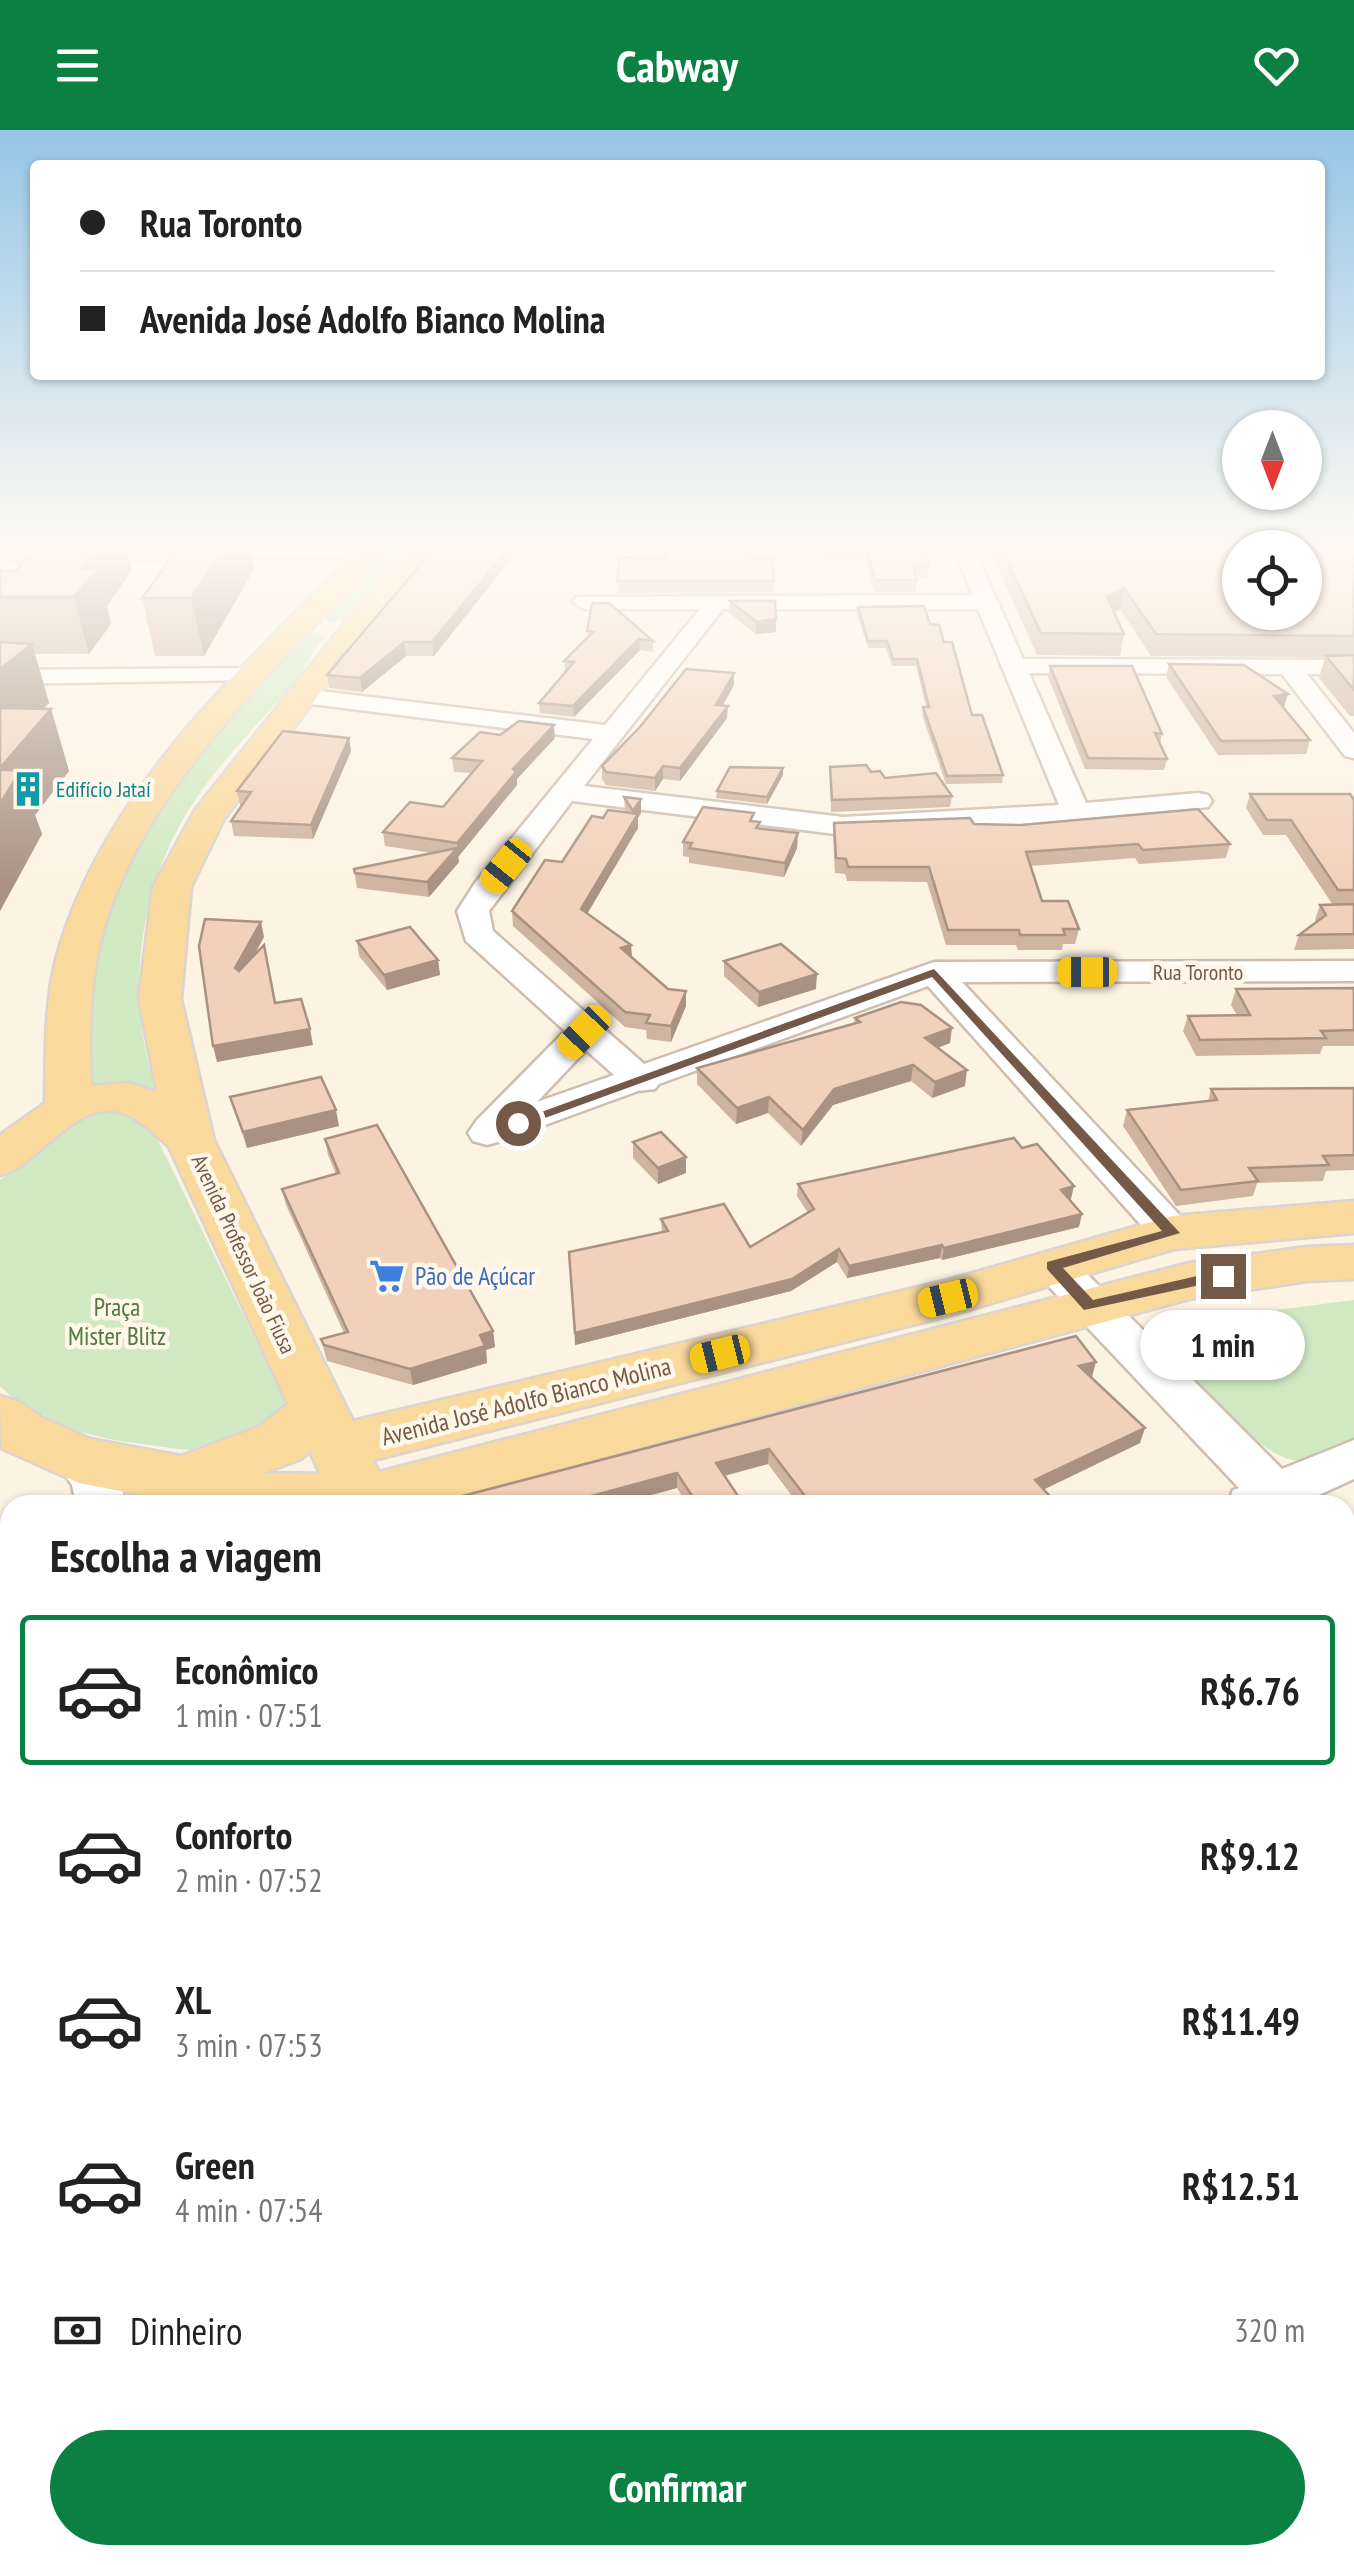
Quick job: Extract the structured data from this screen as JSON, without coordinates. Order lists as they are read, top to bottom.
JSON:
{
  "streets": {
    "main road": ["Avenida Professor João Fiusa", "Avenida José Adolfo Bianco Molina"],
    "street": ["Rua Toronto"]
  },
  "crossings": [
    ["Avenida Professor João Fiusa", "Avenida José Adolfo Bianco Molina"]
  ],
  "parks": ["Praça Mister Blitz"],
  "places": {
    "building": ["Edifício Jataí"],
    "supermarket": ["Pão de Açúcar"]
  },
  "north": "bottom",
  "page": {
    "header": "Cabway",
    "banner": ["Rua Toronto", "Avenida José Adolfo Bianco Molina"],
    "bubble": "1 min",
    "heading": "Escolha a viagem",
    "list": [
      {
        "name": "Econômico",
        "note": "1 min · 07:51",
        "value": "R$6.76"
      },
      {
        "name": "Conforto",
        "note": "2 min · 07:52",
        "value": "R$9.12"
      },
      {
        "name": "XL",
        "note": "3 min · 07:53",
        "value": "R$11.49"
      },
      {
        "name": "Green",
        "note": "4 min · 07:54",
        "value": "R$12.51"
      }
    ],
    "pay": ["Dinheiro", "320 m"],
    "buttons": "Confirmar"
  }
}
